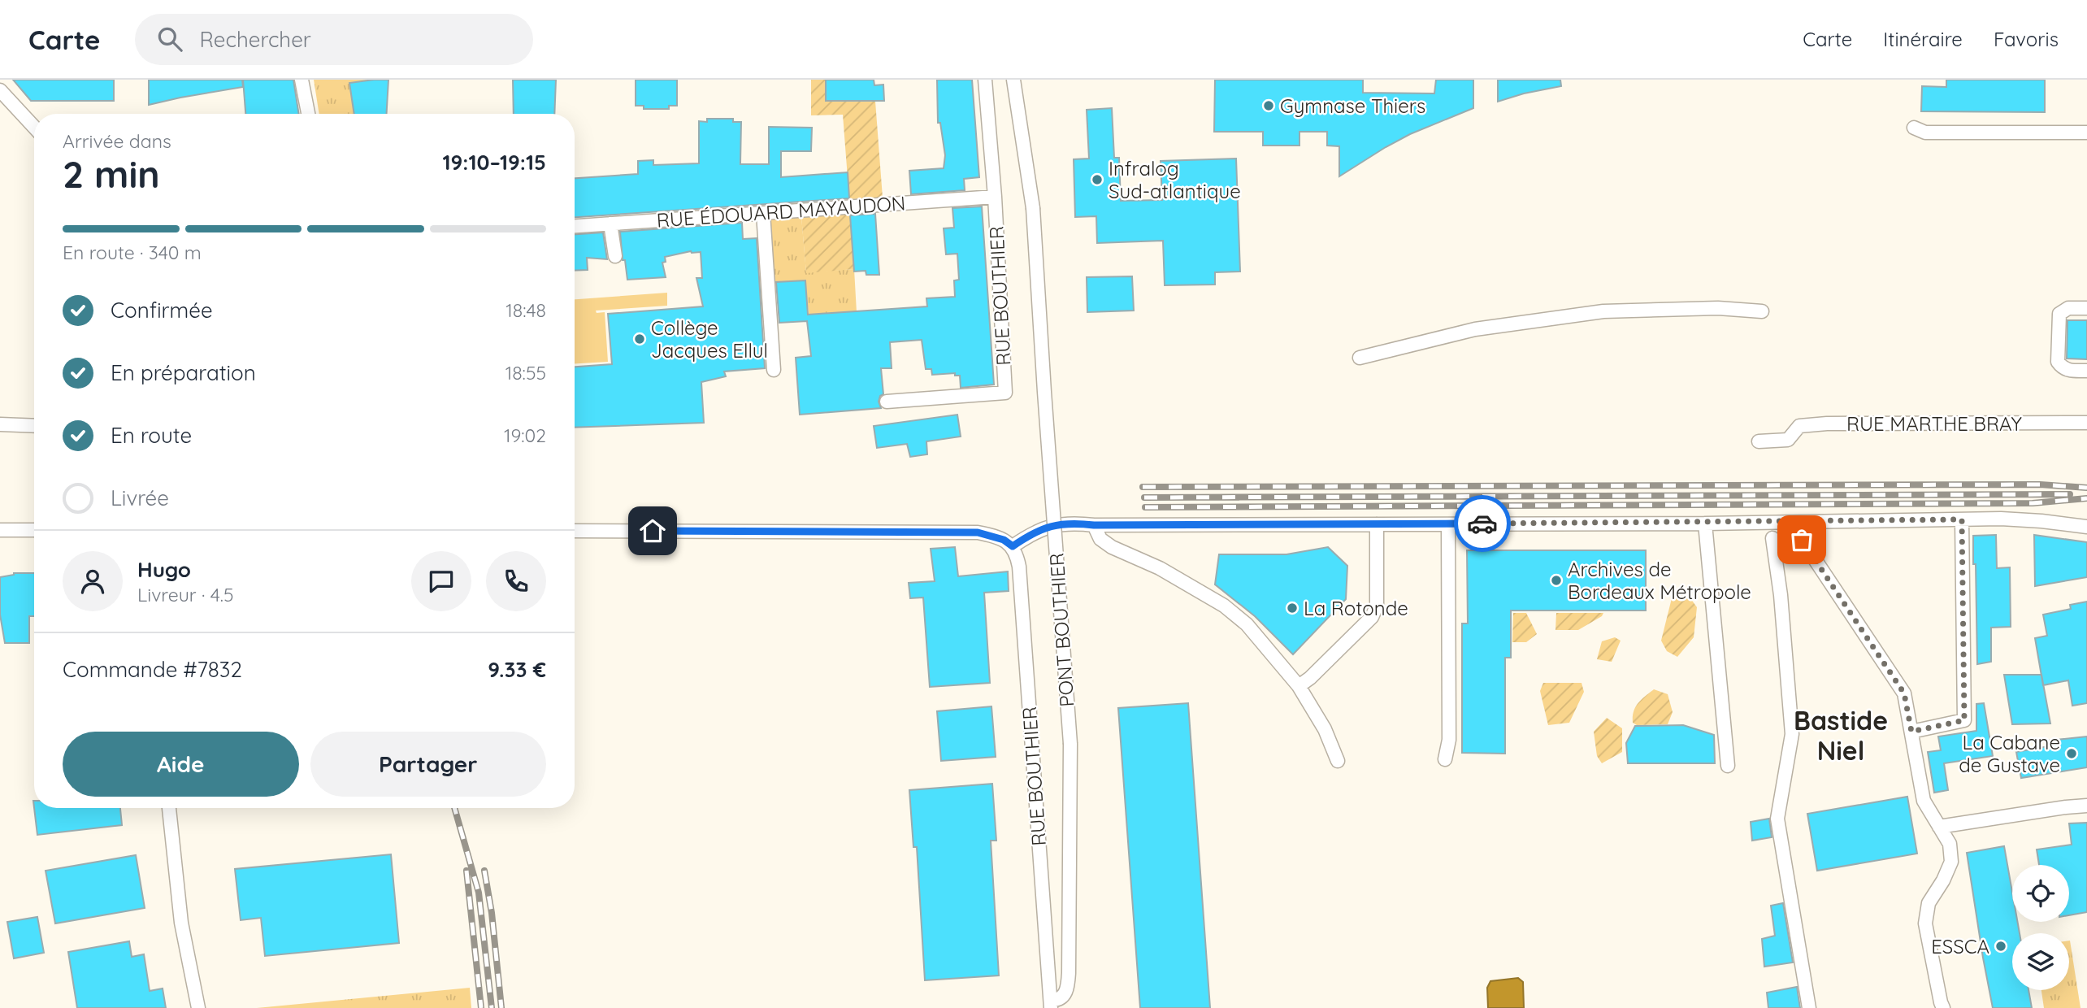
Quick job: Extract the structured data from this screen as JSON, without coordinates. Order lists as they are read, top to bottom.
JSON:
{
  "streets": {
    "street": [
      "RUE ÉDOUARD MAYAUDON",
      "RUE BOUTHIER",
      "RUE MARTHE BRAY",
      "PONT BOUTHIER"
    ]
  },
  "crossings": [
    ["RUE ÉDOUARD MAYAUDON", "RUE BOUTHIER"],
    ["RUE BOUTHIER", "PONT BOUTHIER"]
  ],
  "districts": ["Bastide Niel"],
  "places": [
    "Gymnase Thiers",
    "Infralog Sud-atlantique",
    "Collège Jacques Ellul",
    "Archives de Bordeaux Métropole",
    "La Rotonde",
    "La Cabane de Gustave",
    "ESSCA"
  ],
  "page": {
    "header": "Carte",
    "search": "Rechercher",
    "nav": ["Carte", "Itinéraire", "Favoris"],
    "heading": ["2 min", "Arrivée dans", "19:10–19:15"],
    "panel": [
      "Hugo",
      "Livreur · 4.5",
      "Commande #7832",
      "9.33 €"
    ],
    "bar": "En route · 340 m",
    "list": [
      ["Confirmée", "18:48"],
      ["En préparation", "18:55"],
      ["En route", "19:02"],
      "Livrée"
    ],
    "buttons": ["Aide", "Partager"]
  }
}
